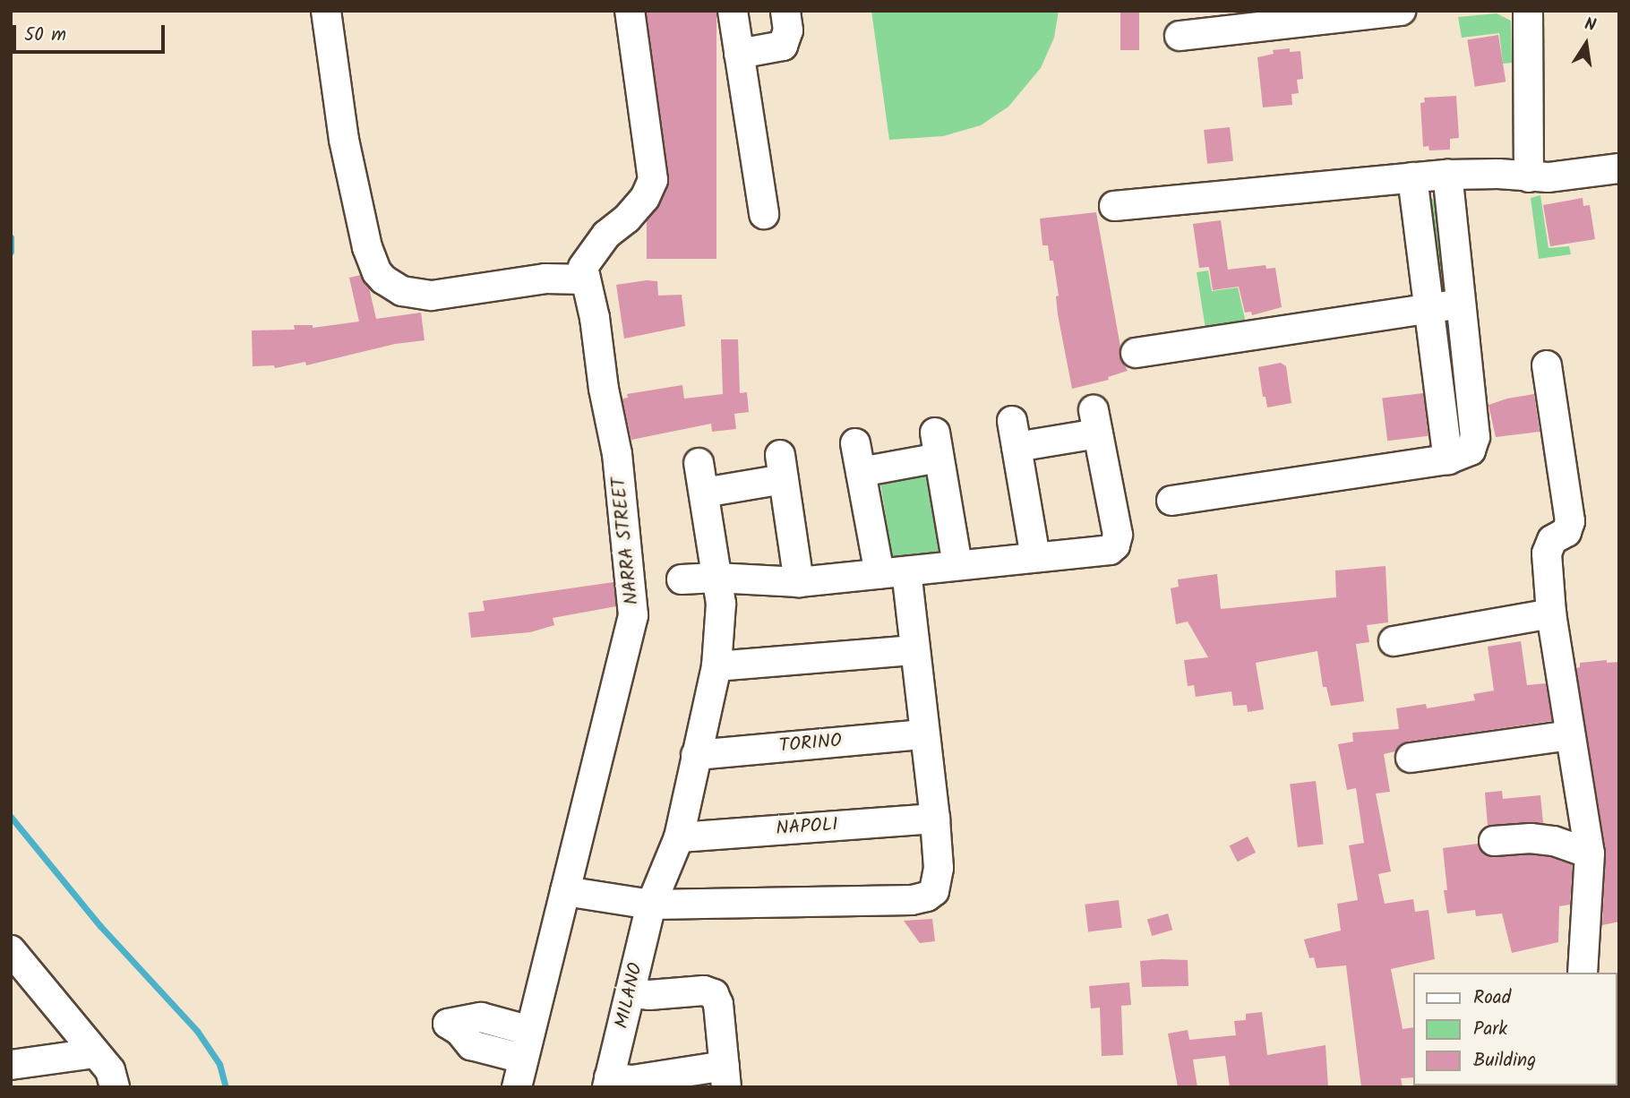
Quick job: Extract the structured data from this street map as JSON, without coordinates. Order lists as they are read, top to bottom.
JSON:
{
  "streets": {
    "street": [
      "NARRA STREET",
      "TORINO",
      "NAPOLI",
      "MILANO"
    ]
  },
  "crossings": [
    ["TORINO", "MILANO"],
    ["NAPOLI", "MILANO"]
  ],
  "legend": ["Road", "Park", "Building"],
  "scale_bar": "50 m",
  "north": "top"
}
